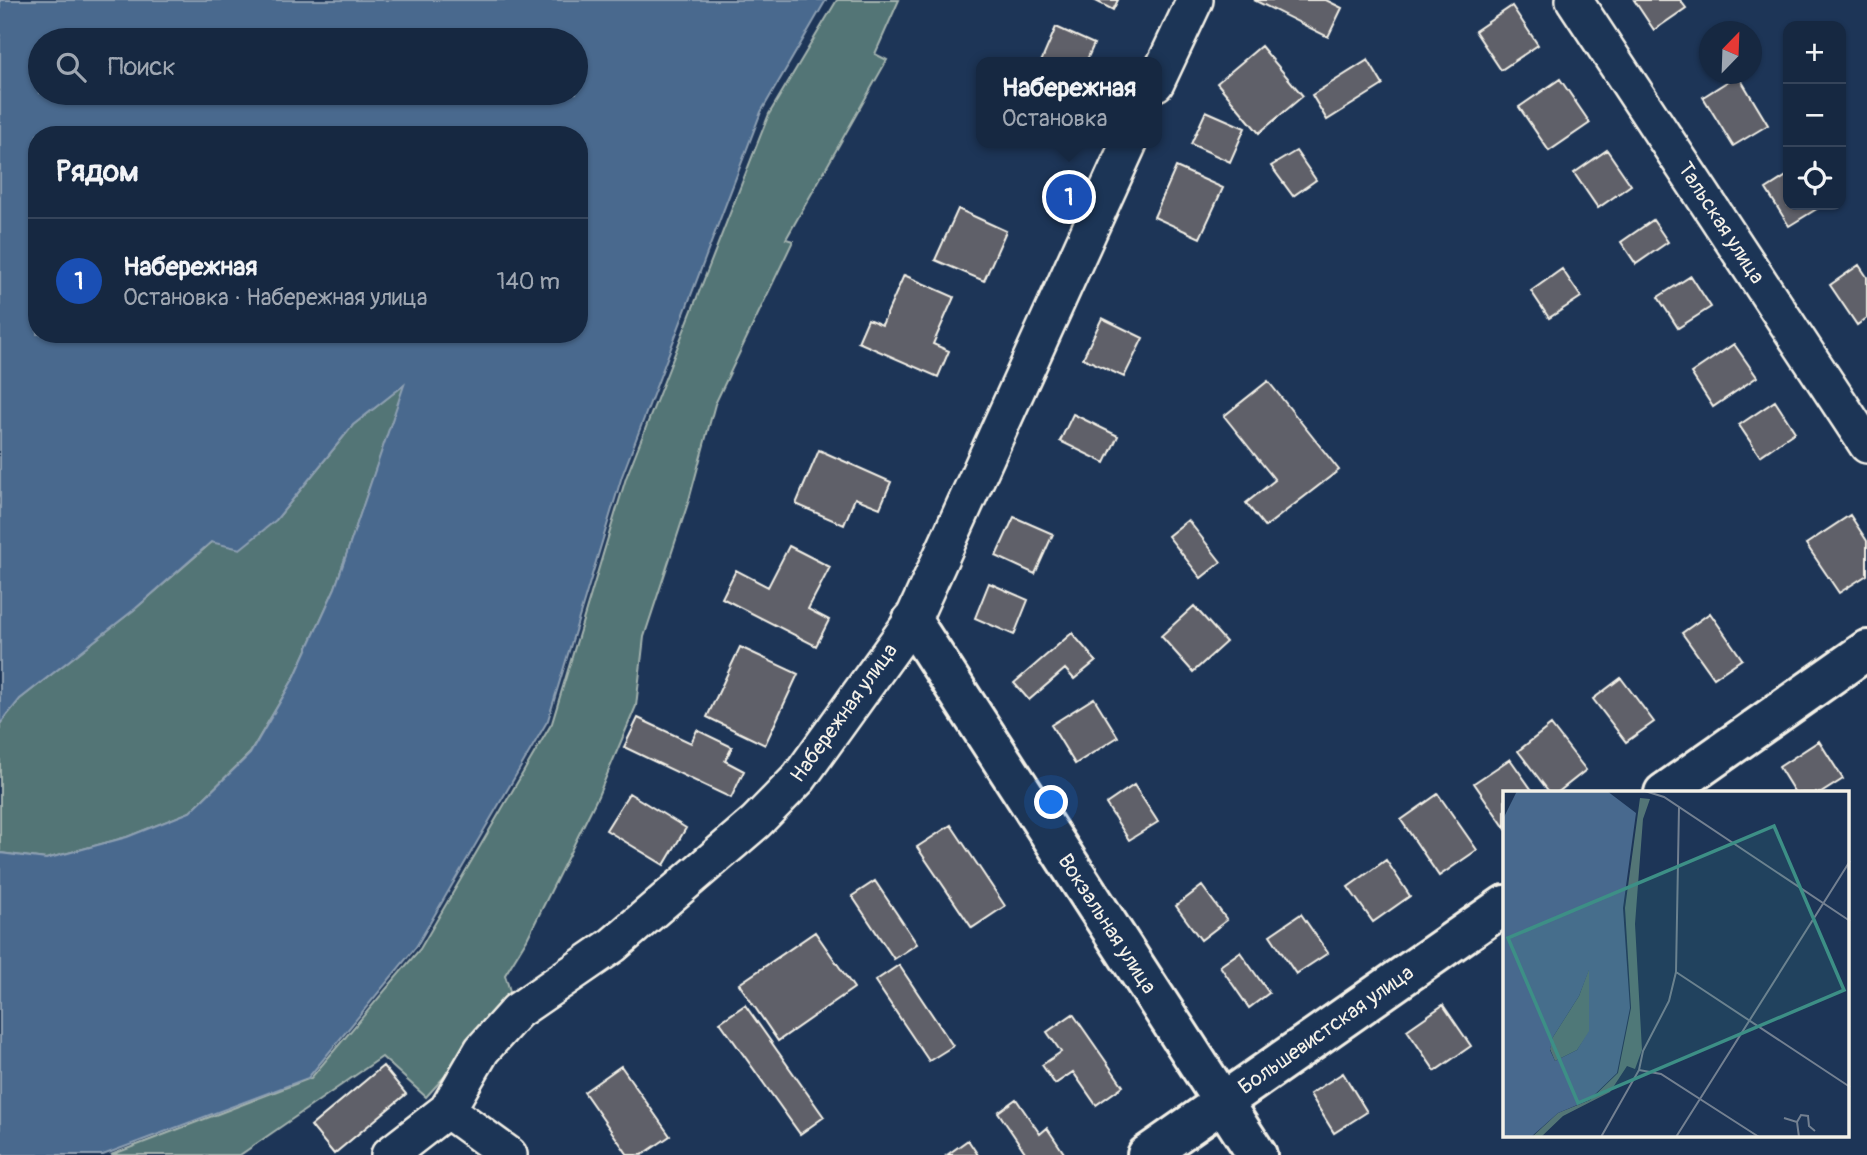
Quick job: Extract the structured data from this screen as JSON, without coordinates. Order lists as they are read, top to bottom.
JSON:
{
  "streets": {
    "main road": ["Вокзальная улица", "Большевистская улица"],
    "street": ["Тальская улица", "Набережная улица"]
  },
  "crossings": [
    ["Набережная улица", "Вокзальная улица"],
    ["Вокзальная улица", "Большевистская улица"]
  ],
  "north": "top right",
  "page": {
    "map_buttons": ["+", "−"],
    "search": "Поиск",
    "popup": ["Набережная", "Остановка"],
    "heading": "Рядом",
    "pins": "1",
    "list": [
      {
        "mark": "1",
        "name": "Набережная",
        "note": "Остановка · Набережная улица",
        "value": "140 m"
      }
    ]
  }
}
